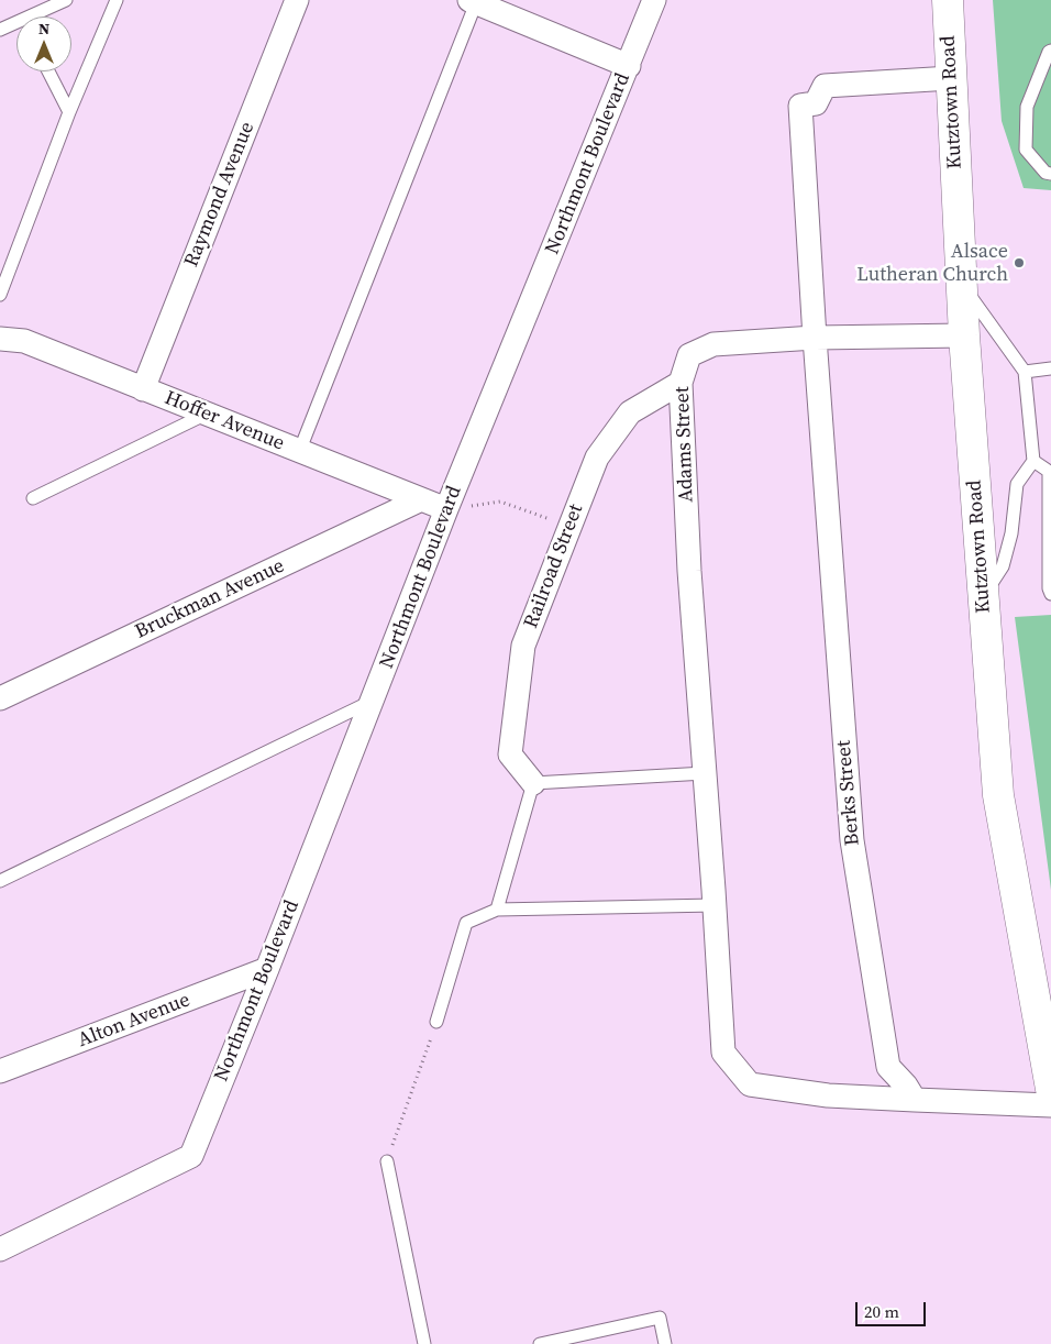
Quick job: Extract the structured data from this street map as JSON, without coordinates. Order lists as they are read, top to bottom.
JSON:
{
  "streets": {
    "main road": ["Kutztown Road"],
    "street": [
      "Northmont Boulevard",
      "Raymond Avenue",
      "Hoffer Avenue",
      "Adams Street",
      "Railroad Street",
      "Bruckman Avenue",
      "Berks Street",
      "Alton Avenue"
    ]
  },
  "crossings": [
    ["Kutztown Road", "Adams Street"],
    ["Northmont Boulevard", "Hoffer Avenue"],
    ["Northmont Boulevard", "Alton Avenue"],
    ["Raymond Avenue", "Hoffer Avenue"],
    ["Hoffer Avenue", "Bruckman Avenue"],
    ["Adams Street", "Railroad Street"],
    ["Adams Street", "Berks Street"]
  ],
  "places": ["Alsace Lutheran Church"],
  "scale_bar": "20 m",
  "north": "top"
}
